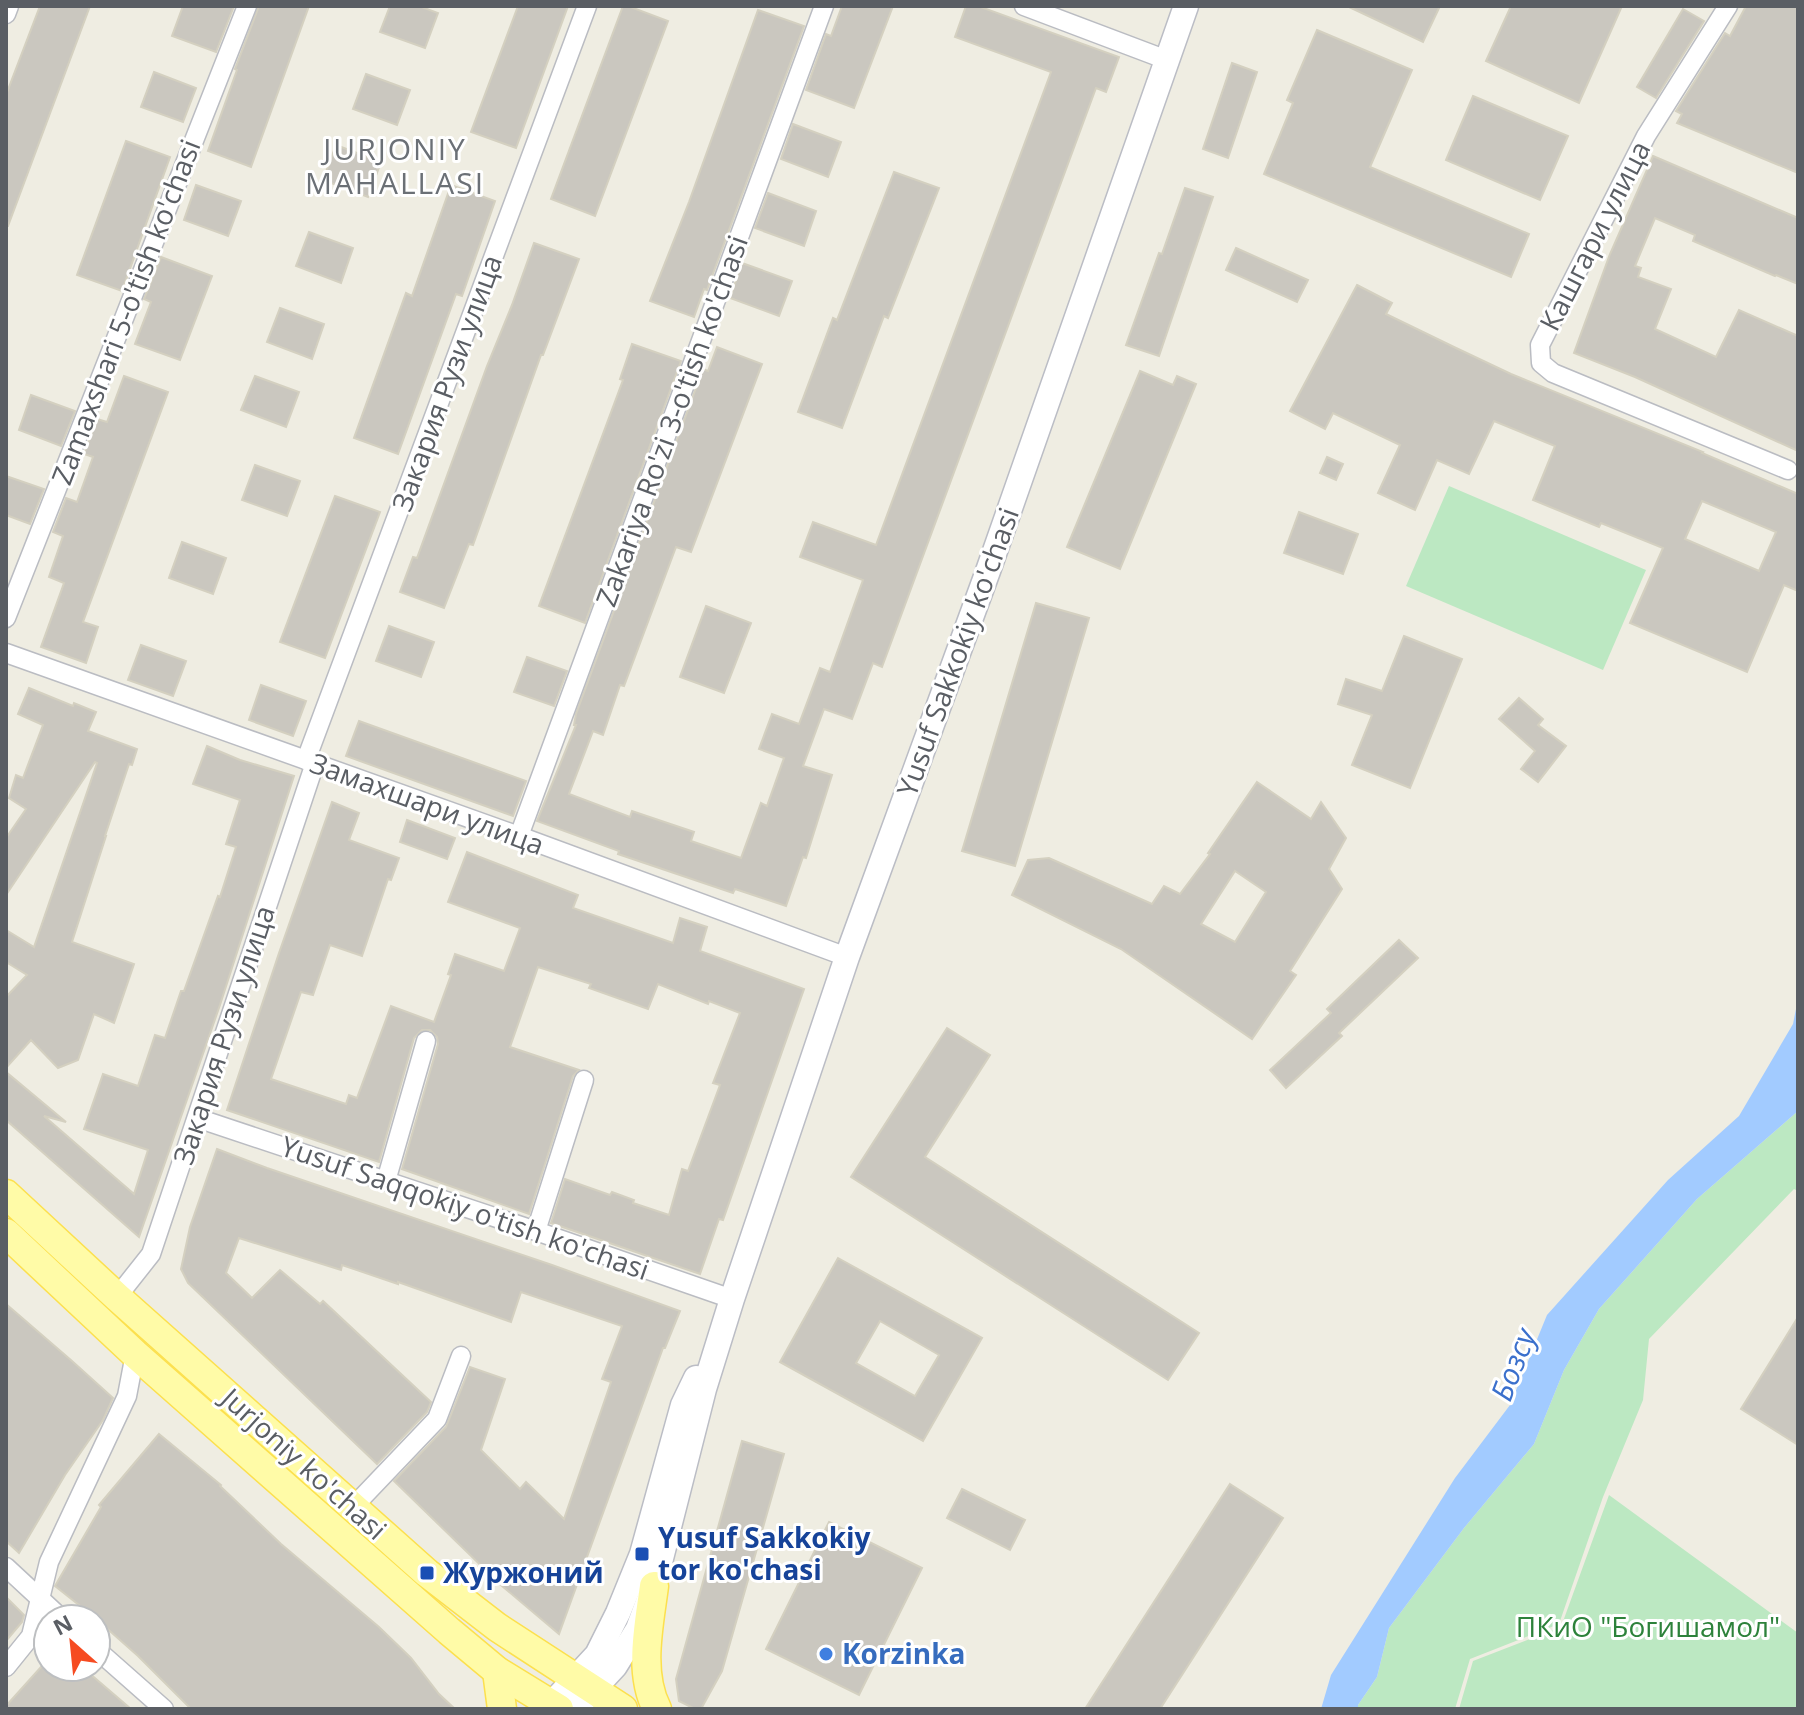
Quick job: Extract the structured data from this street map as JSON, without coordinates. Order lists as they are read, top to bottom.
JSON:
{
  "streets": {
    "main road": ["Yusuf Sakkokiy ko'chasi", "Jurjoniy ko'chasi"],
    "street": [
      "Кашгари улица",
      "Zamaxshari 5-o'tish ko'chasi",
      "Закария Рузи улица",
      "Zakariya Ro'zi 3-o'tish ko'chasi",
      "Замахшари улица",
      "Yusuf Saqqokiy o'tish ko'chasi"
    ]
  },
  "crossings": [
    ["Закария Рузи улица", "Замахшари улица"],
    ["Закария Рузи улица", "Yusuf Saqqokiy o'tish ko'chasi"],
    ["Закария Рузи улица", "Jurjoniy ko'chasi"],
    ["Zakariya Ro'zi 3-o'tish ko'chasi", "Замахшари улица"],
    ["Yusuf Sakkokiy ko'chasi", "Замахшари улица"],
    ["Yusuf Sakkokiy ko'chasi", "Yusuf Saqqokiy o'tish ko'chasi"],
    ["Yusuf Sakkokiy ko'chasi", "Jurjoniy ko'chasi"]
  ],
  "districts": ["JURJONIY MAHALLASI"],
  "water": ["Бозсу"],
  "parks": ["ПКиО \"Богишамол\""],
  "places": {
    "transit": ["Yusuf Sakkokiy tor ko'chasi", "Журжоний"],
    "other": ["Korzinka"]
  },
  "north": "top left"
}
